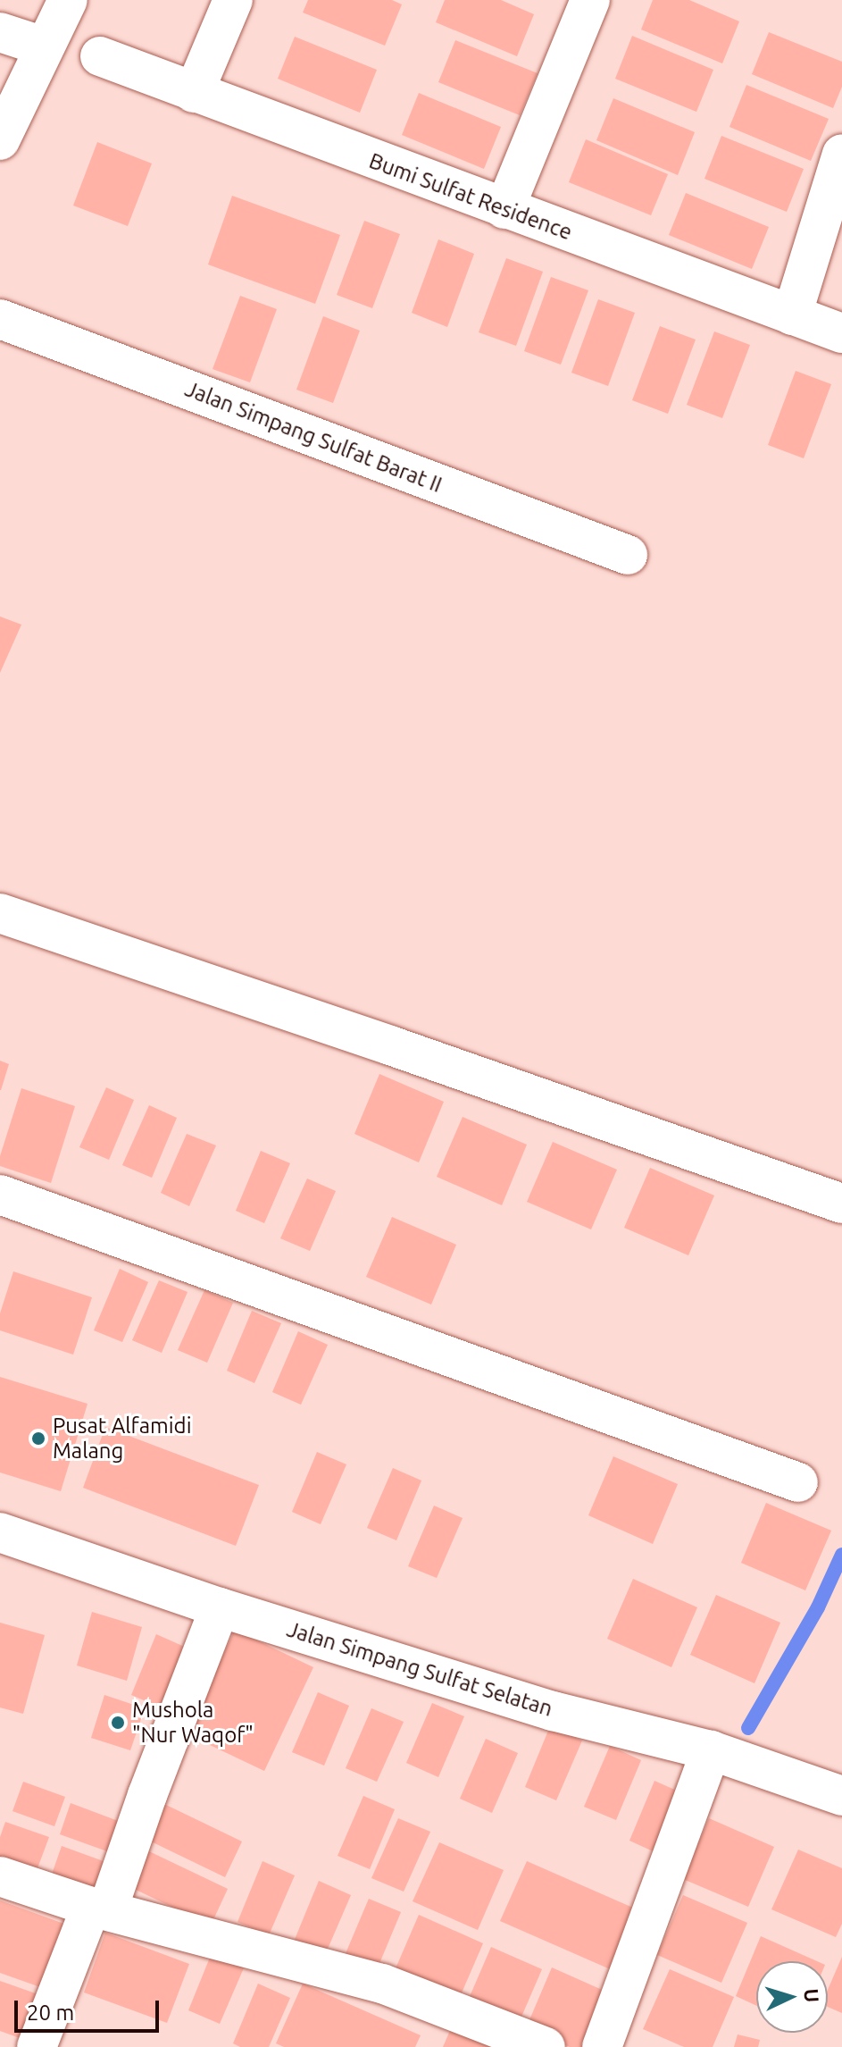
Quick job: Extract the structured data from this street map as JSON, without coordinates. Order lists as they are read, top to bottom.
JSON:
{
  "streets": {
    "street": ["Bumi Sulfat Residence", "Jalan Simpang Sulfat Barat II", "Jalan Simpang Sulfat Selatan"]
  },
  "places": ["Pusat Alfamidi Malang", "Mushola \"Nur Waqof\""],
  "scale_bar": "20 m",
  "north": "right"
}
